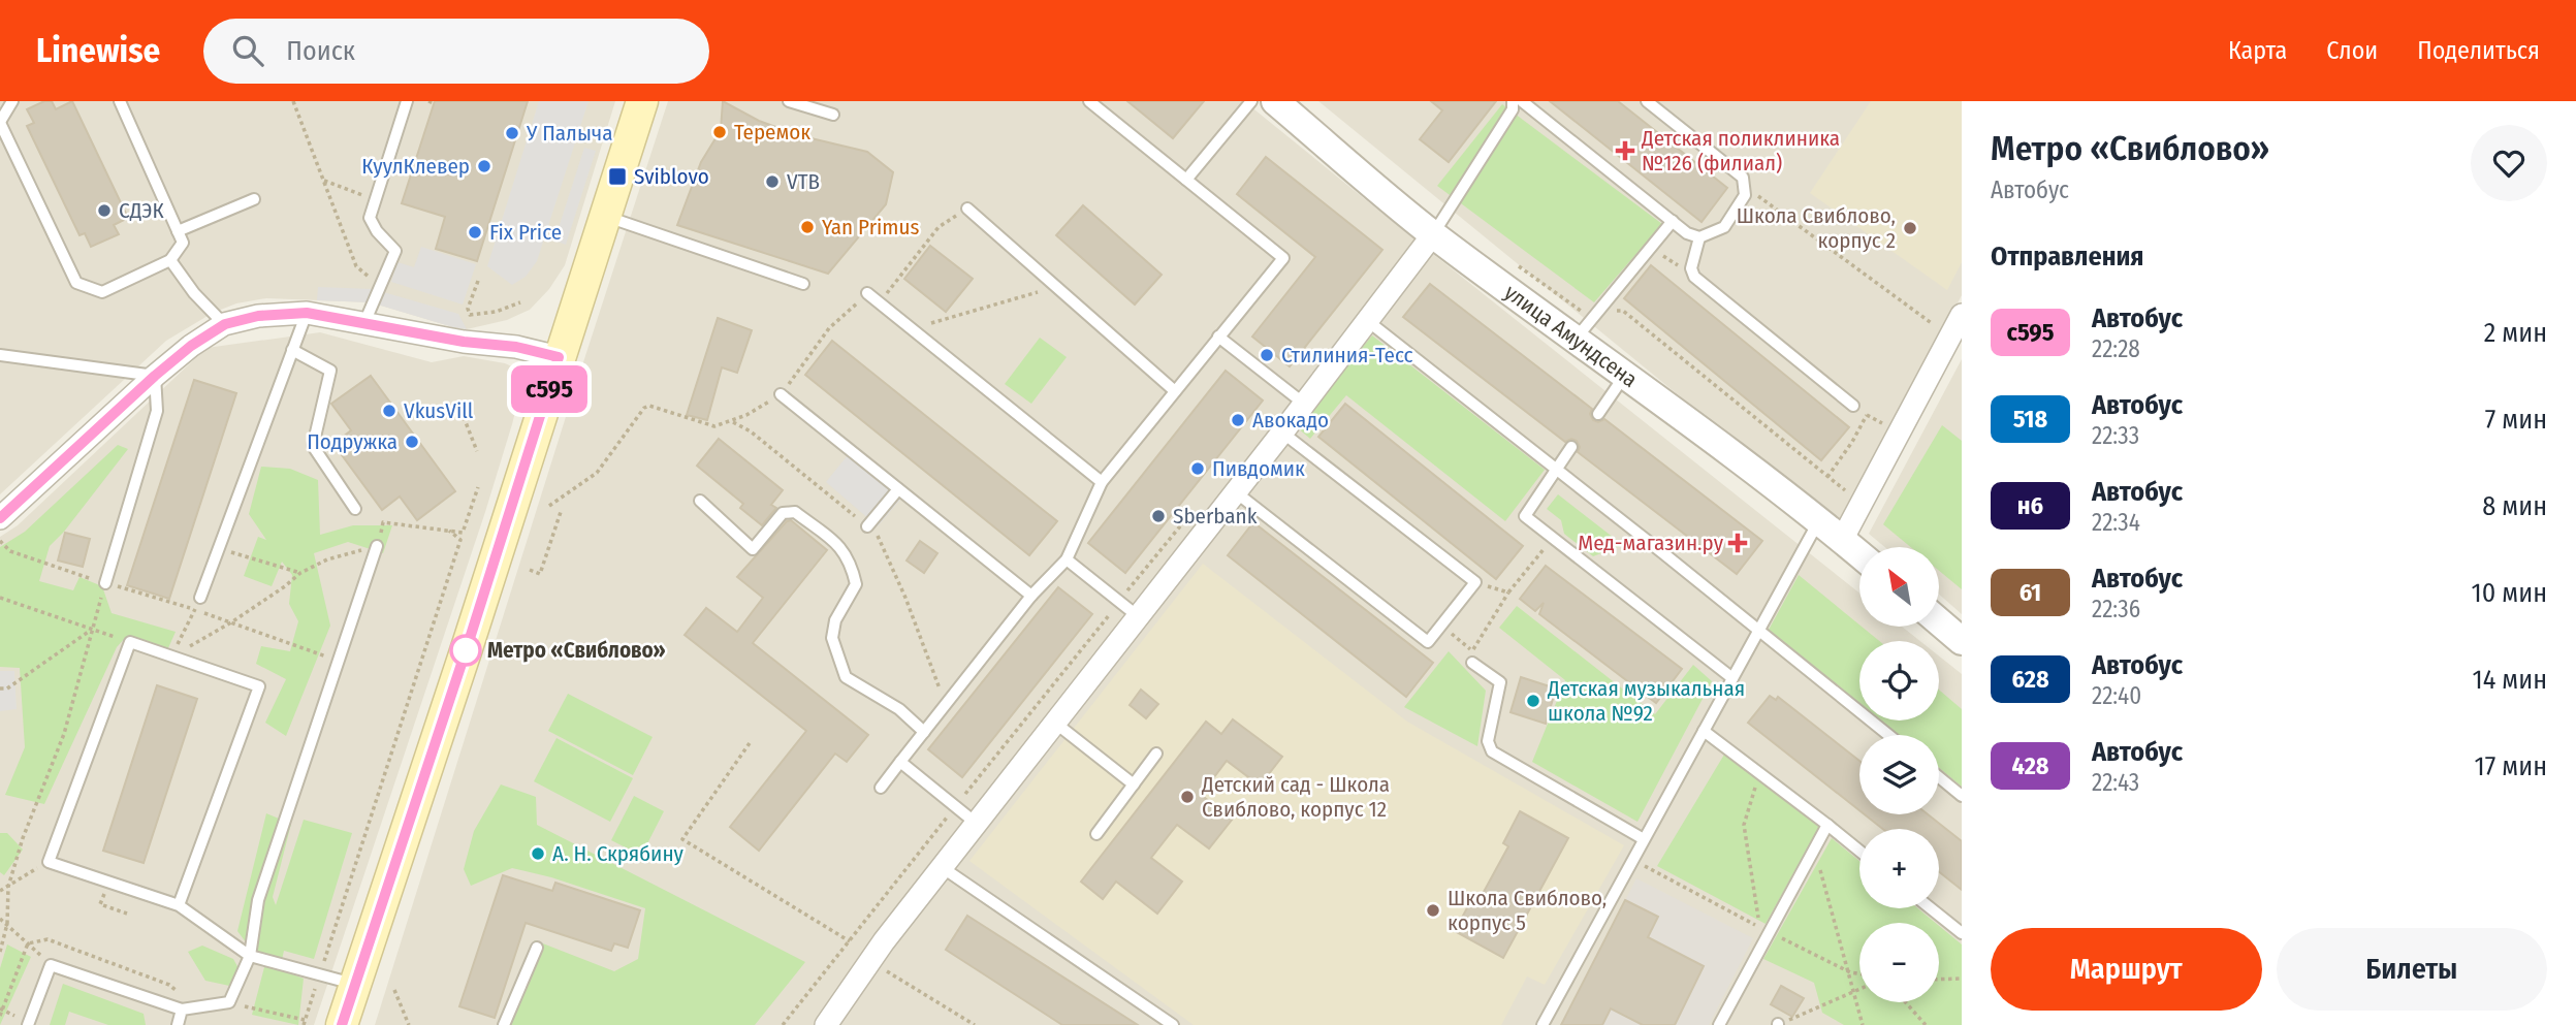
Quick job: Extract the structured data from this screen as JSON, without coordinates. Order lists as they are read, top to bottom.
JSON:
{
  "streets": {
    "street": ["улица Амундсена"]
  },
  "places": {
    "other": [
      "Теремок",
      "У Палыча",
      "КуулКлевер",
      "VTB",
      "СДЭК",
      "Yan Primus",
      "Школа Свиблово, корпус 2",
      "Fix Price",
      "Стилиния-Тесс",
      "VkusVill",
      "Авокадо",
      "Подружка",
      "Пивдомик",
      "Sberbank",
      "Метро «Свиблово»",
      "Детская музыкальная школа №92",
      "Детский сад - Школа Свиблово, корпус 12",
      "А. Н. Скрябину",
      "Школа Свиблово, корпус 5"
    ],
    "health": ["Детская поликлиника №126 (филиал)", "Мед-магазин.ру"],
    "transit": ["Sviblovo"]
  },
  "lines": ["bus line с595"],
  "north": "top left",
  "page": {
    "header": "Linewise",
    "search": "Поиск",
    "nav": ["Карта", "Слои", "Поделиться"],
    "on_map": "с595",
    "heading": [
      ["Метро «Свиблово»", "Автобус"],
      "Отправления"
    ],
    "list": [
      {
        "mark": "с595",
        "name": "Автобус",
        "note": "22:28",
        "value": "2 мин"
      },
      {
        "mark": "518",
        "name": "Автобус",
        "note": "22:33",
        "value": "7 мин"
      },
      {
        "mark": "н6",
        "name": "Автобус",
        "note": "22:34",
        "value": "8 мин"
      },
      {
        "mark": "61",
        "name": "Автобус",
        "note": "22:36",
        "value": "10 мин"
      },
      {
        "mark": "628",
        "name": "Автобус",
        "note": "22:40",
        "value": "14 мин"
      },
      {
        "mark": "428",
        "name": "Автобус",
        "note": "22:43",
        "value": "17 мин"
      }
    ],
    "map_buttons": ["+", "−"],
    "buttons": ["Маршрут", "Билеты"]
  }
}
